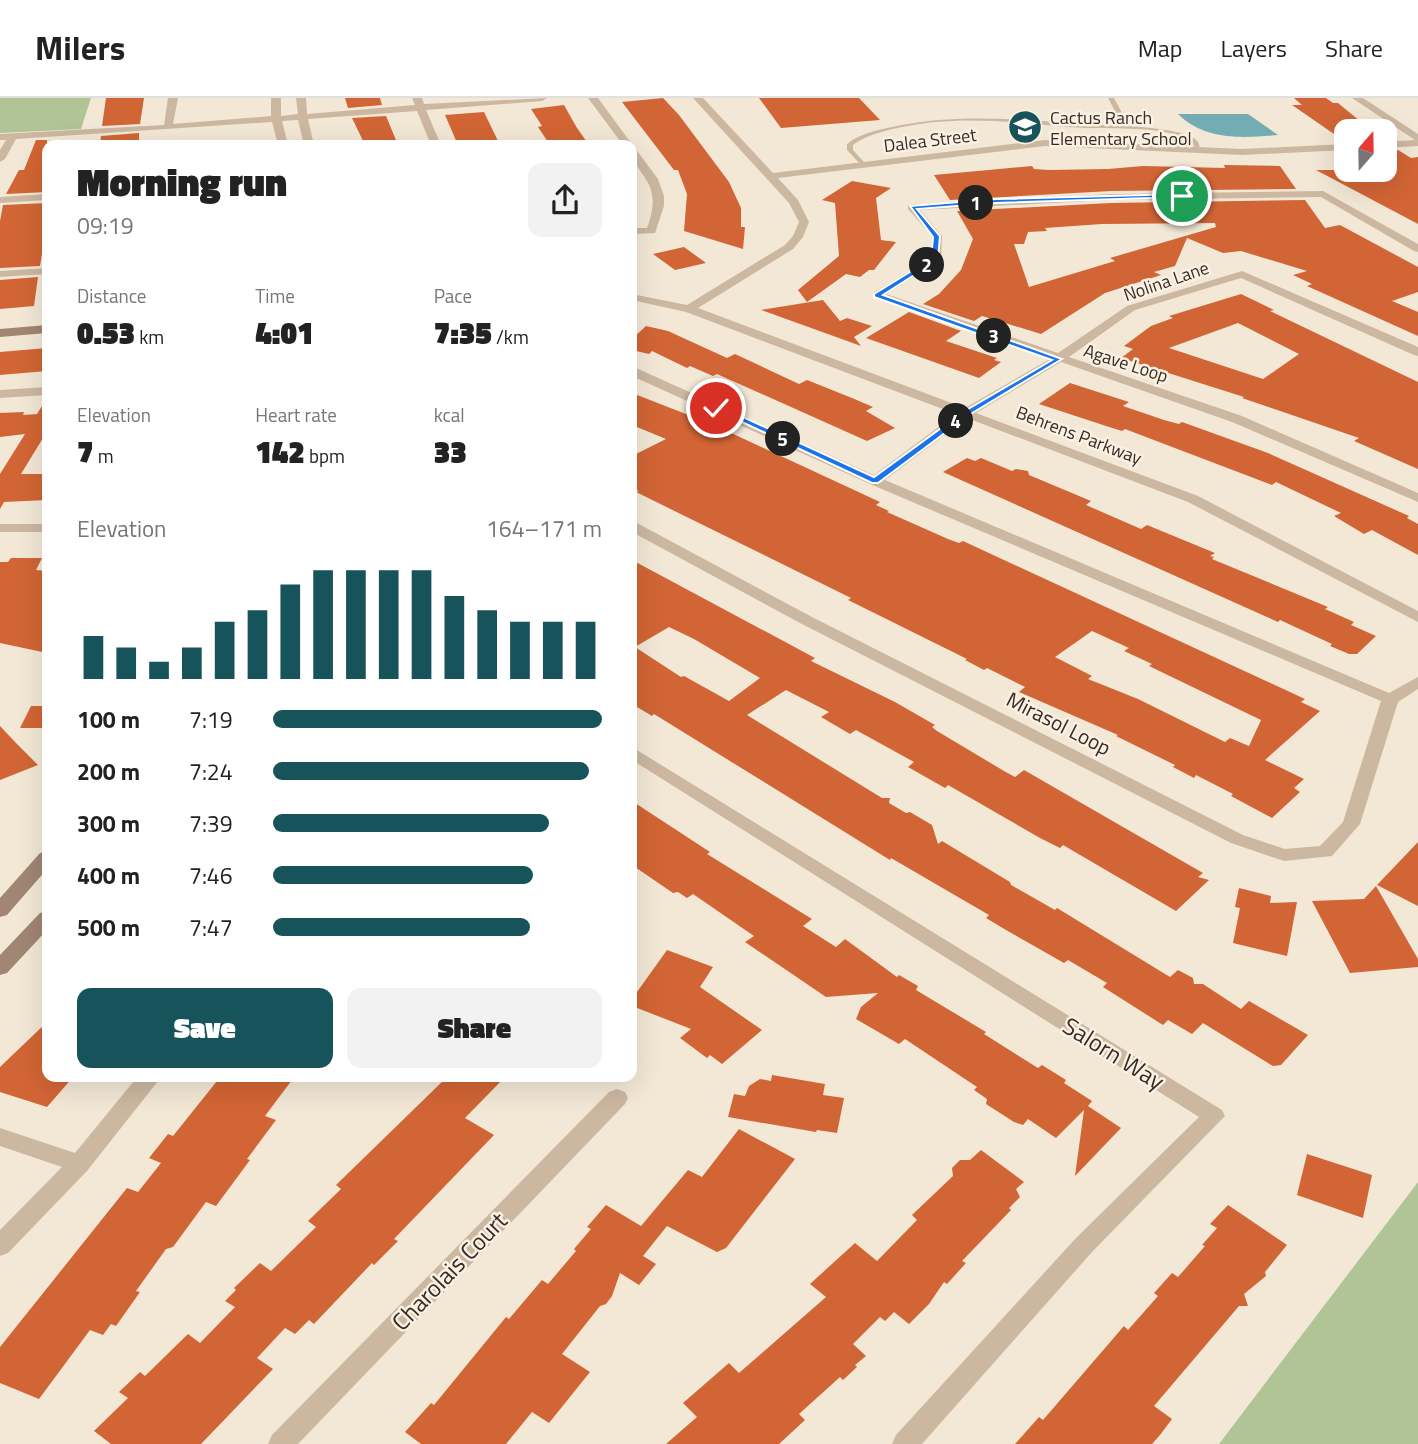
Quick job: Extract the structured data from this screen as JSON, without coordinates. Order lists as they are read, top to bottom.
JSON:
{
  "streets": {
    "street": [
      "Dalea Street",
      "Nolina Lane",
      "Agave Loop",
      "Behrens Parkway",
      "Mirasol Loop",
      "Salorn Way",
      "Charolais Court"
    ]
  },
  "crossings": [
    ["Nolina Lane", "Agave Loop"],
    ["Nolina Lane", "Behrens Parkway"]
  ],
  "places": {
    "school or university": ["Cactus Ranch Elementary School"]
  },
  "north": "top",
  "page": {
    "header": "Milers",
    "nav": ["Map", "Layers", "Share"],
    "heading": ["Morning run", "09:19"],
    "pins": [
      "1",
      "2",
      "3",
      "4",
      "5"
    ],
    "stats": [
      ["Distance", "0.53 km"],
      ["Time", "4:01"],
      ["Pace", "7:35 /km"],
      ["Elevation", "7 m"],
      ["Heart rate", "142 bpm"],
      ["kcal", "33"]
    ],
    "chart": ["Elevation", "164–171 m"],
    "list": [
      {
        "name": "100 m",
        "note": "7:19"
      },
      {
        "name": "200 m",
        "note": "7:24"
      },
      {
        "name": "300 m",
        "note": "7:39"
      },
      {
        "name": "400 m",
        "note": "7:46"
      },
      {
        "name": "500 m",
        "note": "7:47"
      }
    ],
    "buttons": ["Save", "Share"]
  }
}
